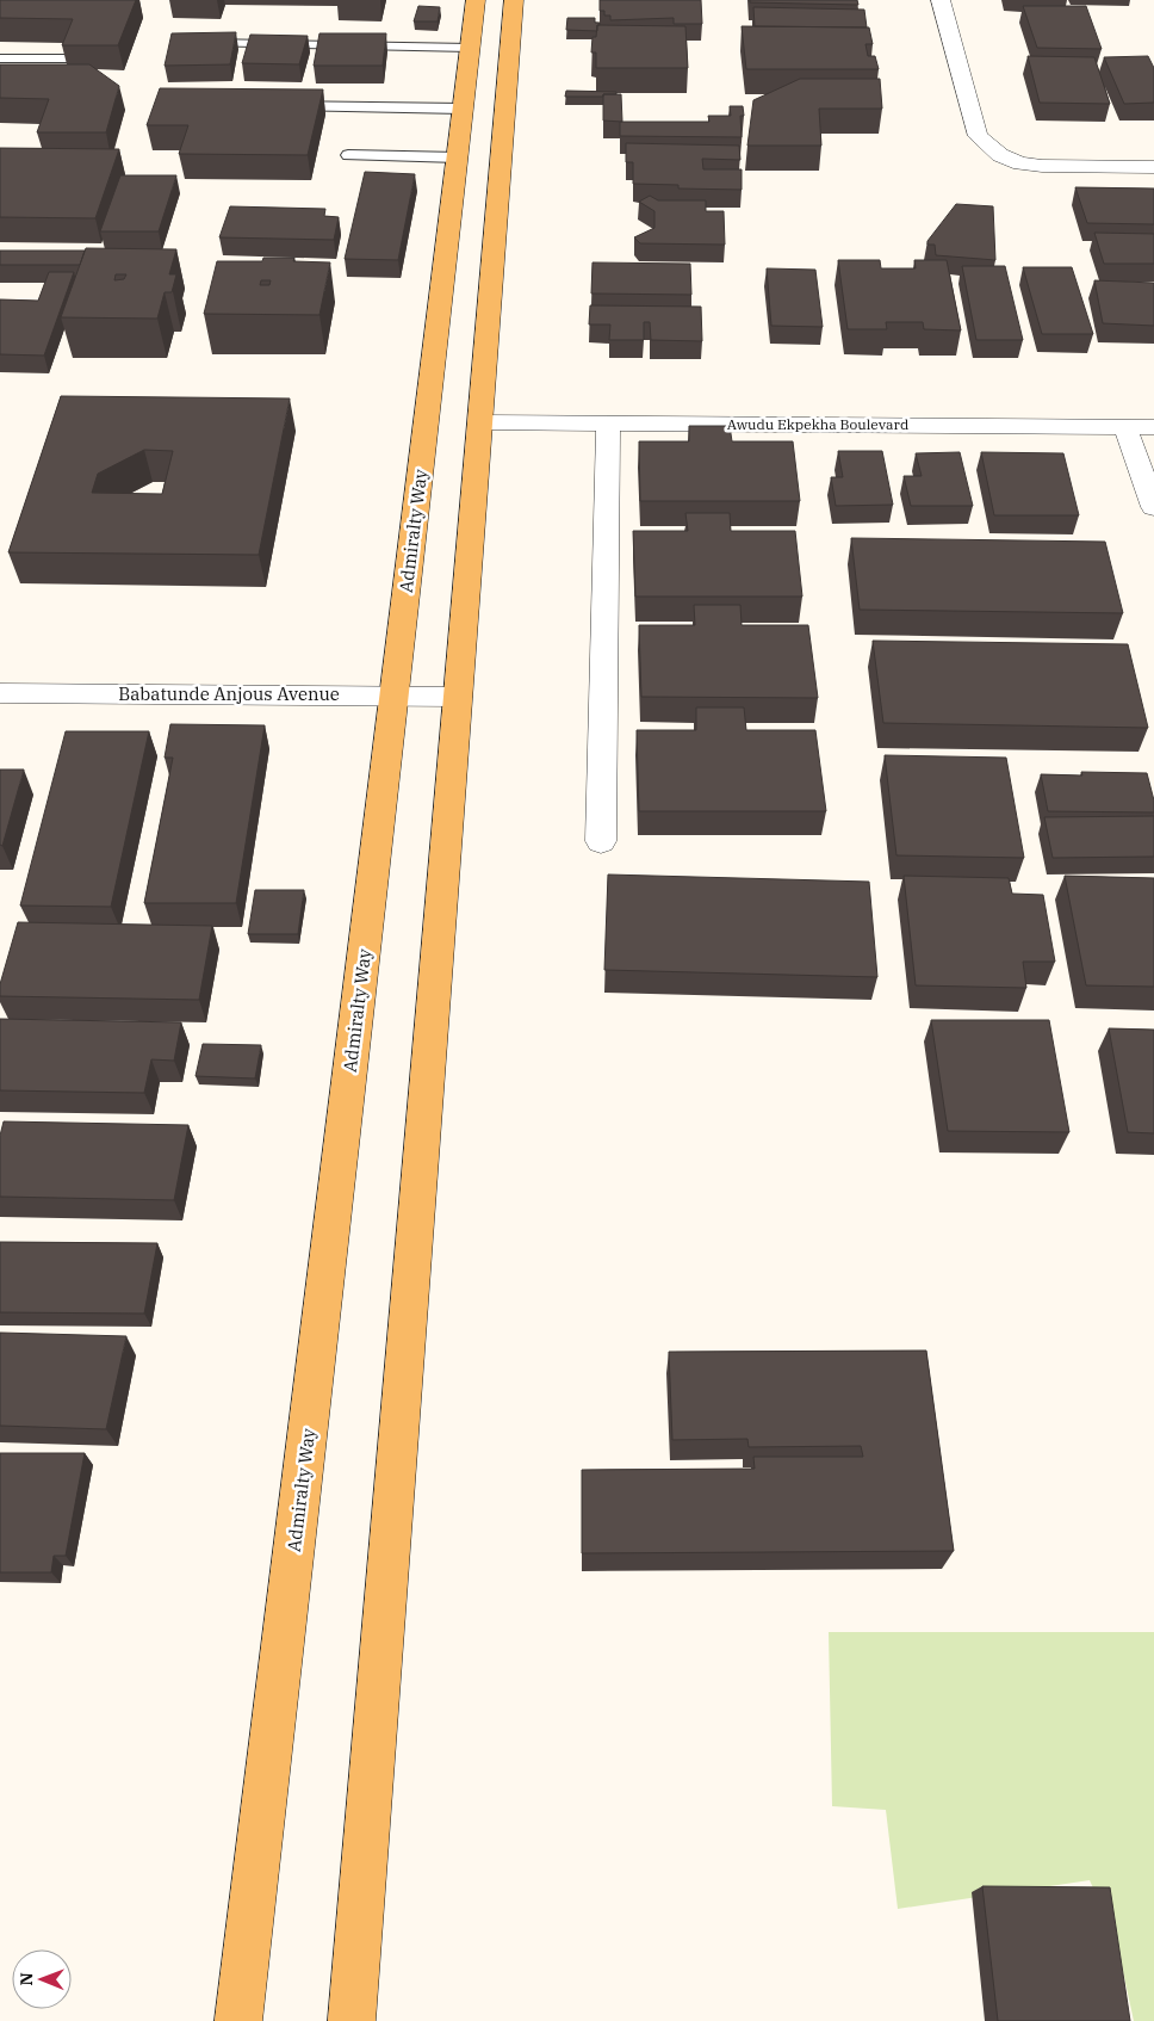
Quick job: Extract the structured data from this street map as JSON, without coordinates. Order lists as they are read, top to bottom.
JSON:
{
  "streets": {
    "main road": ["Admiralty Way"],
    "street": ["Awudu Ekpekha Boulevard", "Babatunde Anjous Avenue"]
  },
  "crossings": [
    ["Admiralty Way", "Babatunde Anjous Avenue"]
  ],
  "north": "left"
}
